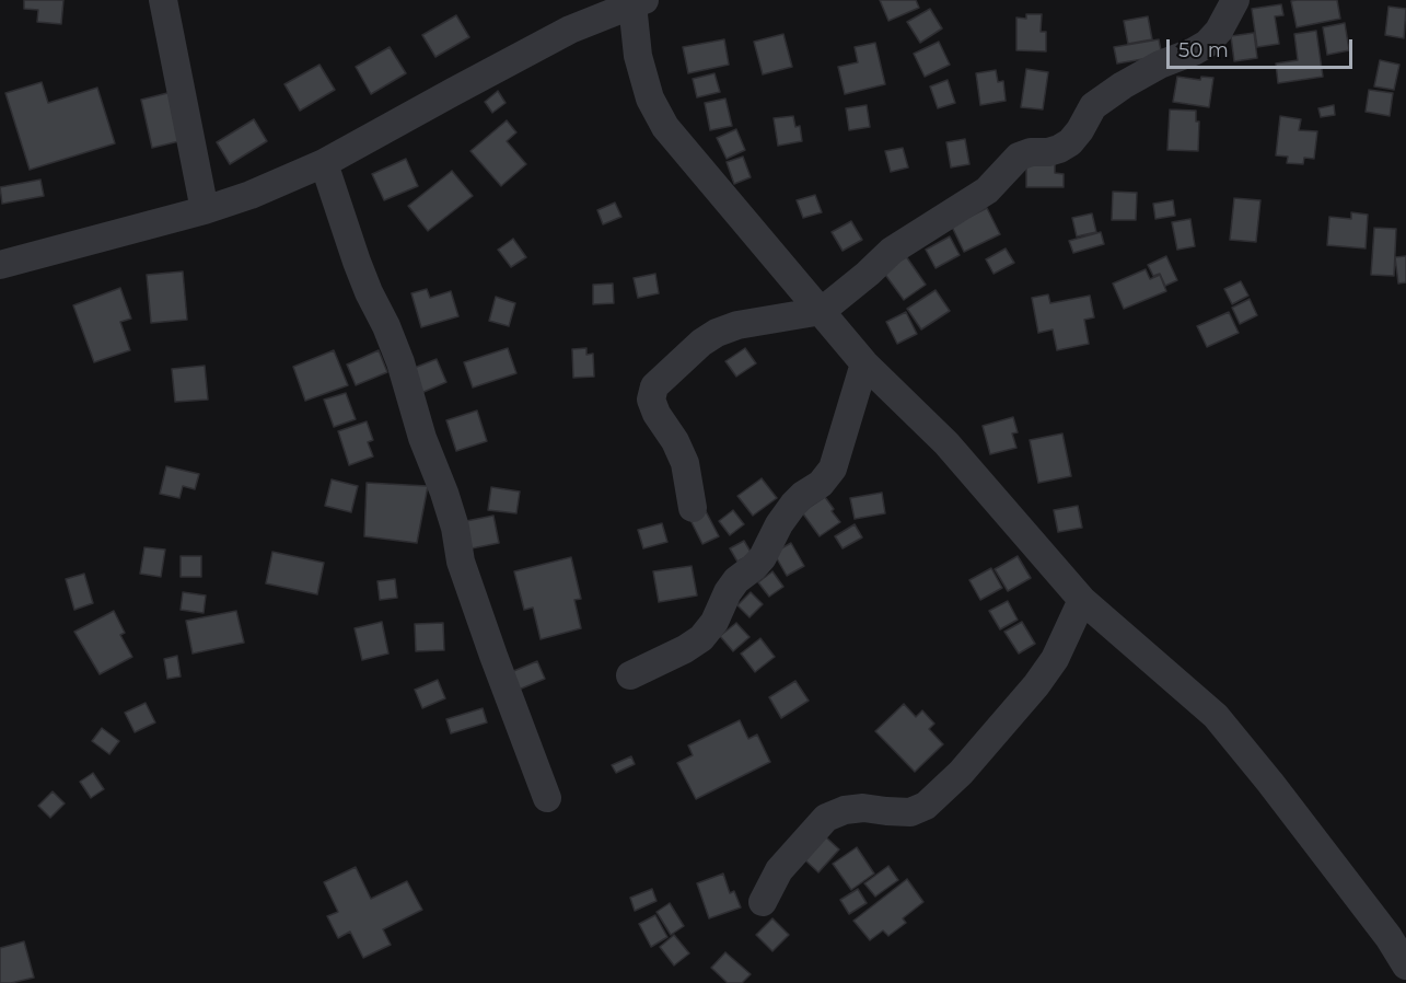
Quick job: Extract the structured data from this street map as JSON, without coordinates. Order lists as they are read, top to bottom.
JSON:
{
  "scale_bar": "50 m"
}
